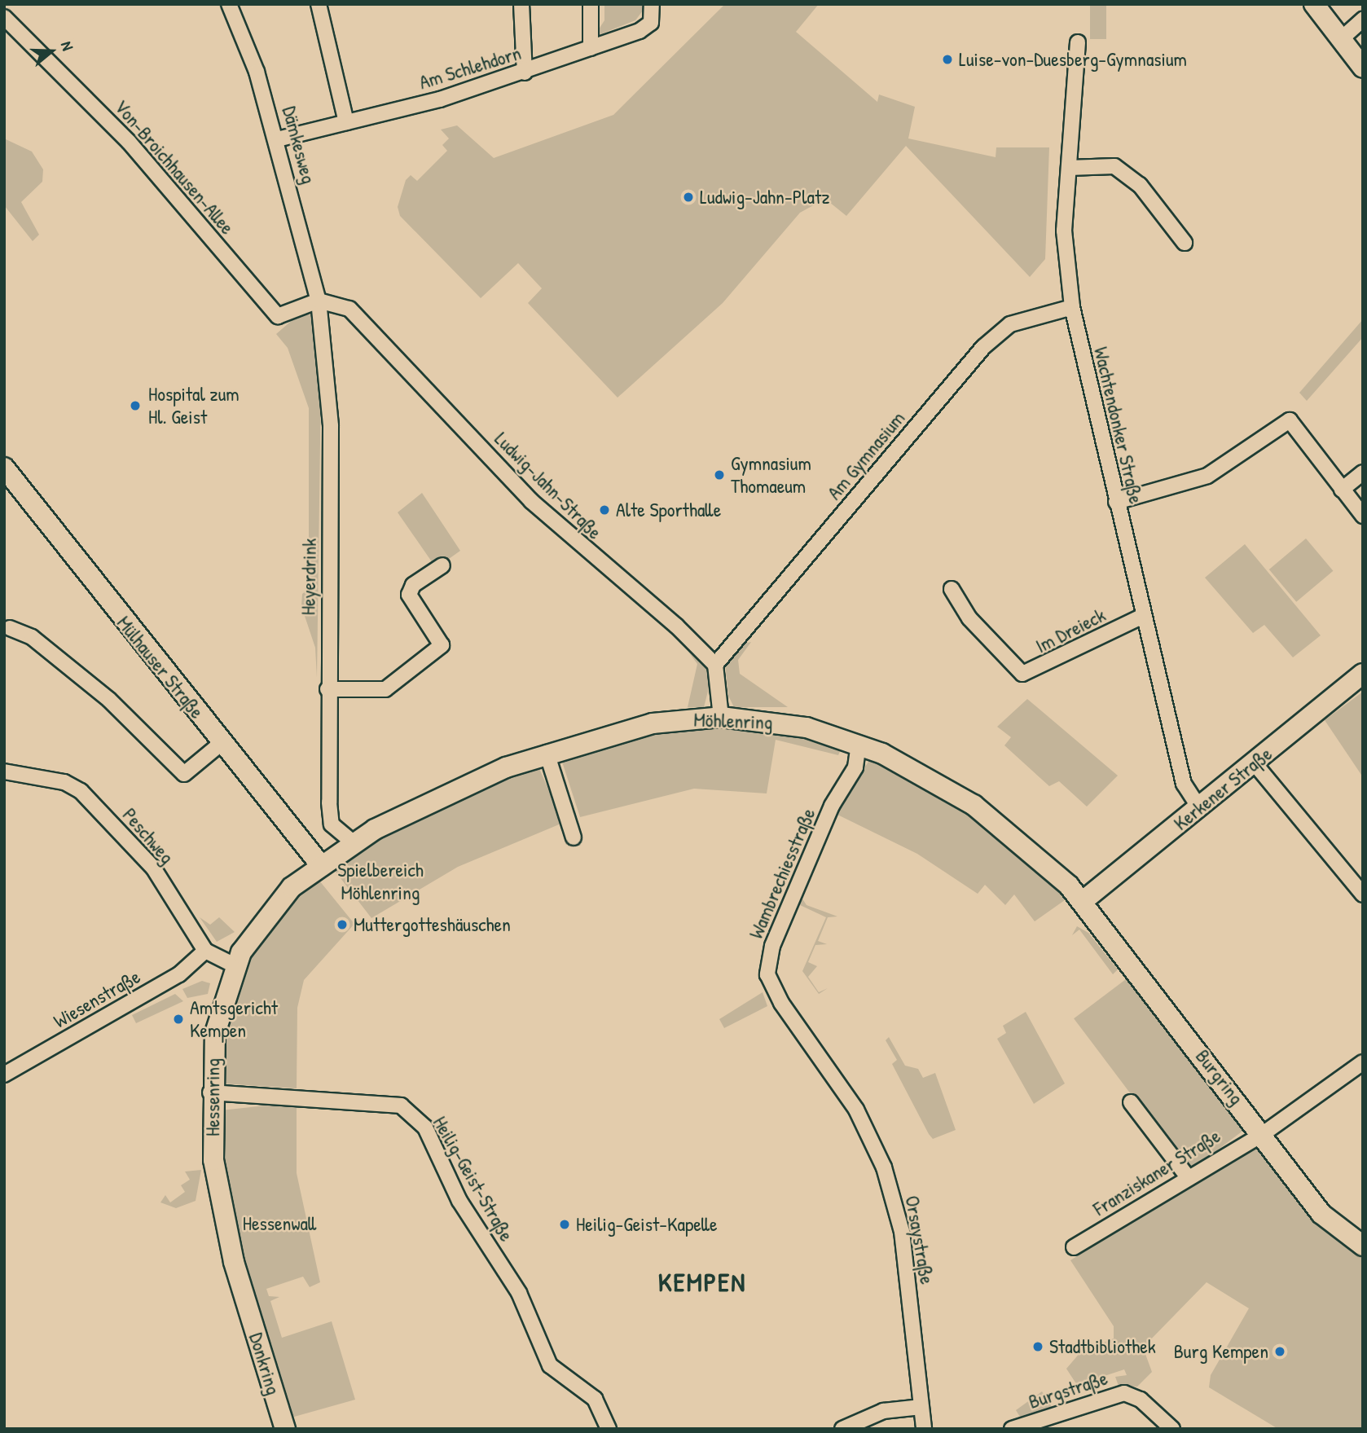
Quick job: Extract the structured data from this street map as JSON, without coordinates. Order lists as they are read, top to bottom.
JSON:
{
  "streets": {
    "main road": [
      "Mülhauser Straße",
      "Möhlenring",
      "Kerkener Straße",
      "Burgring",
      "Hessenring",
      "Donkring"
    ],
    "street": [
      "Am Schlehdorn",
      "Dämkesweg",
      "Von-Broichhausen-Allee",
      "Wachtendonker Straße",
      "Am Gymnasium",
      "Ludwig-Jahn-Straße",
      "Heyerdrink",
      "Im Dreieck",
      "Peschweg",
      "Wambrechiesstraße",
      "Wiesenstraße",
      "Franziskaner Straße",
      "Heilig-Geist-Straße",
      "Orsaystraße",
      "Burgstraße"
    ]
  },
  "crossings": [
    ["Am Schlehdorn", "Dämkesweg"],
    ["Dämkesweg", "Von-Broichhausen-Allee"],
    ["Dämkesweg", "Ludwig-Jahn-Straße"],
    ["Dämkesweg", "Heyerdrink"],
    ["Von-Broichhausen-Allee", "Ludwig-Jahn-Straße"],
    ["Von-Broichhausen-Allee", "Heyerdrink"],
    ["Wachtendonker Straße", "Am Gymnasium"],
    ["Wachtendonker Straße", "Im Dreieck"],
    ["Wachtendonker Straße", "Kerkener Straße"],
    ["Am Gymnasium", "Ludwig-Jahn-Straße"],
    ["Ludwig-Jahn-Straße", "Heyerdrink"],
    ["Heyerdrink", "Möhlenring"],
    ["Heyerdrink", "Hessenring"],
    ["Mülhauser Straße", "Hessenring"],
    ["Möhlenring", "Kerkener Straße"],
    ["Möhlenring", "Wambrechiesstraße"],
    ["Möhlenring", "Burgring"],
    ["Möhlenring", "Hessenring"],
    ["Kerkener Straße", "Burgring"],
    ["Peschweg", "Wiesenstraße"],
    ["Wambrechiesstraße", "Orsaystraße"],
    ["Burgring", "Franziskaner Straße"],
    ["Hessenring", "Heilig-Geist-Straße"],
    ["Hessenring", "Donkring"]
  ],
  "districts": ["KEMPEN"],
  "parks": ["Spielbereich Möhlenring", "Hessenwall"],
  "places": [
    "Luise-von-Duesberg-Gymnasium",
    "Ludwig-Jahn-Platz",
    "Hospital zum Hl. Geist",
    "Gymnasium Thomaeum",
    "Alte Sporthalle",
    "Muttergotteshäuschen",
    "Amtsgericht Kempen",
    "Heilig-Geist-Kapelle",
    "Stadtbibliothek",
    "Burg Kempen"
  ],
  "north": "right"
}
